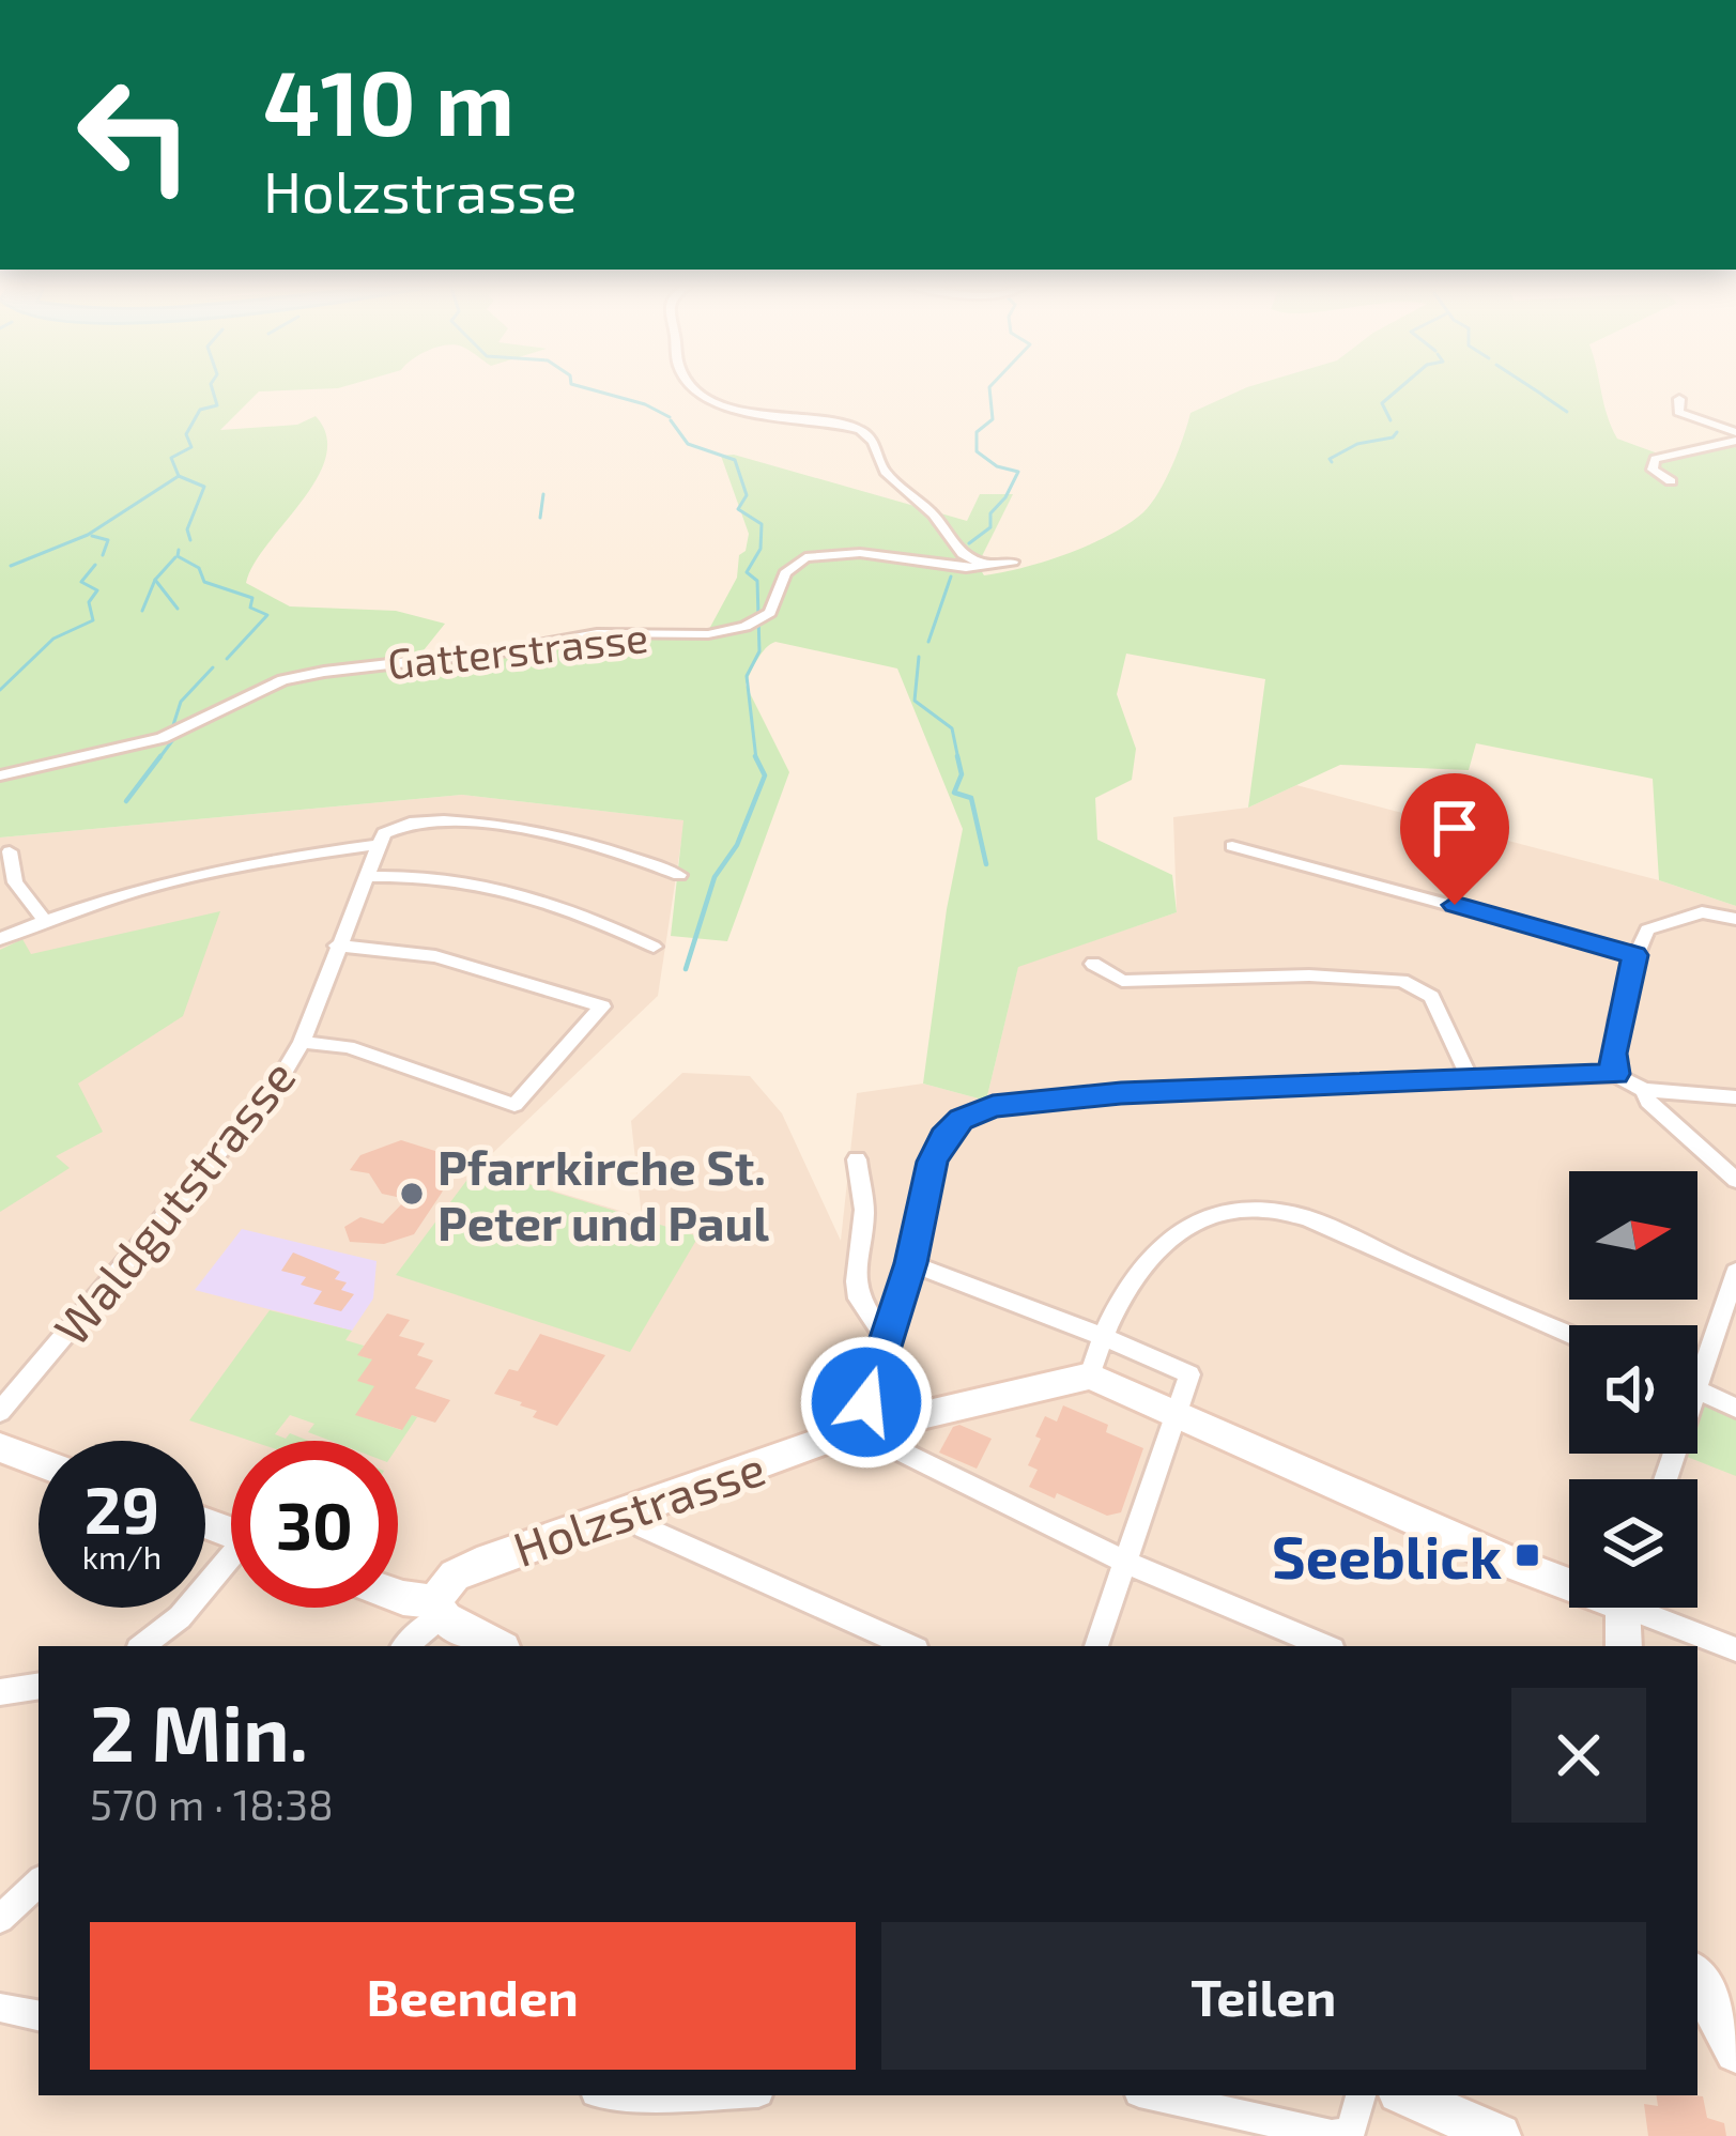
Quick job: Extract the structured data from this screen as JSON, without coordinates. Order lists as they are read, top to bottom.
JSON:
{
  "streets": {
    "street": ["Gatterstrasse", "Waldgutstrasse", "Holzstrasse"]
  },
  "places": {
    "other": ["Pfarrkirche St. Peter und Paul"],
    "transit": ["Seeblick"]
  },
  "north": "right",
  "page": {
    "turn": ["410 m", "Holzstrasse"],
    "speed": "29 km/h",
    "limit": "30",
    "heading": ["2 Min.", "570 m · 18:38"],
    "buttons": ["Beenden", "Teilen"]
  }
}
